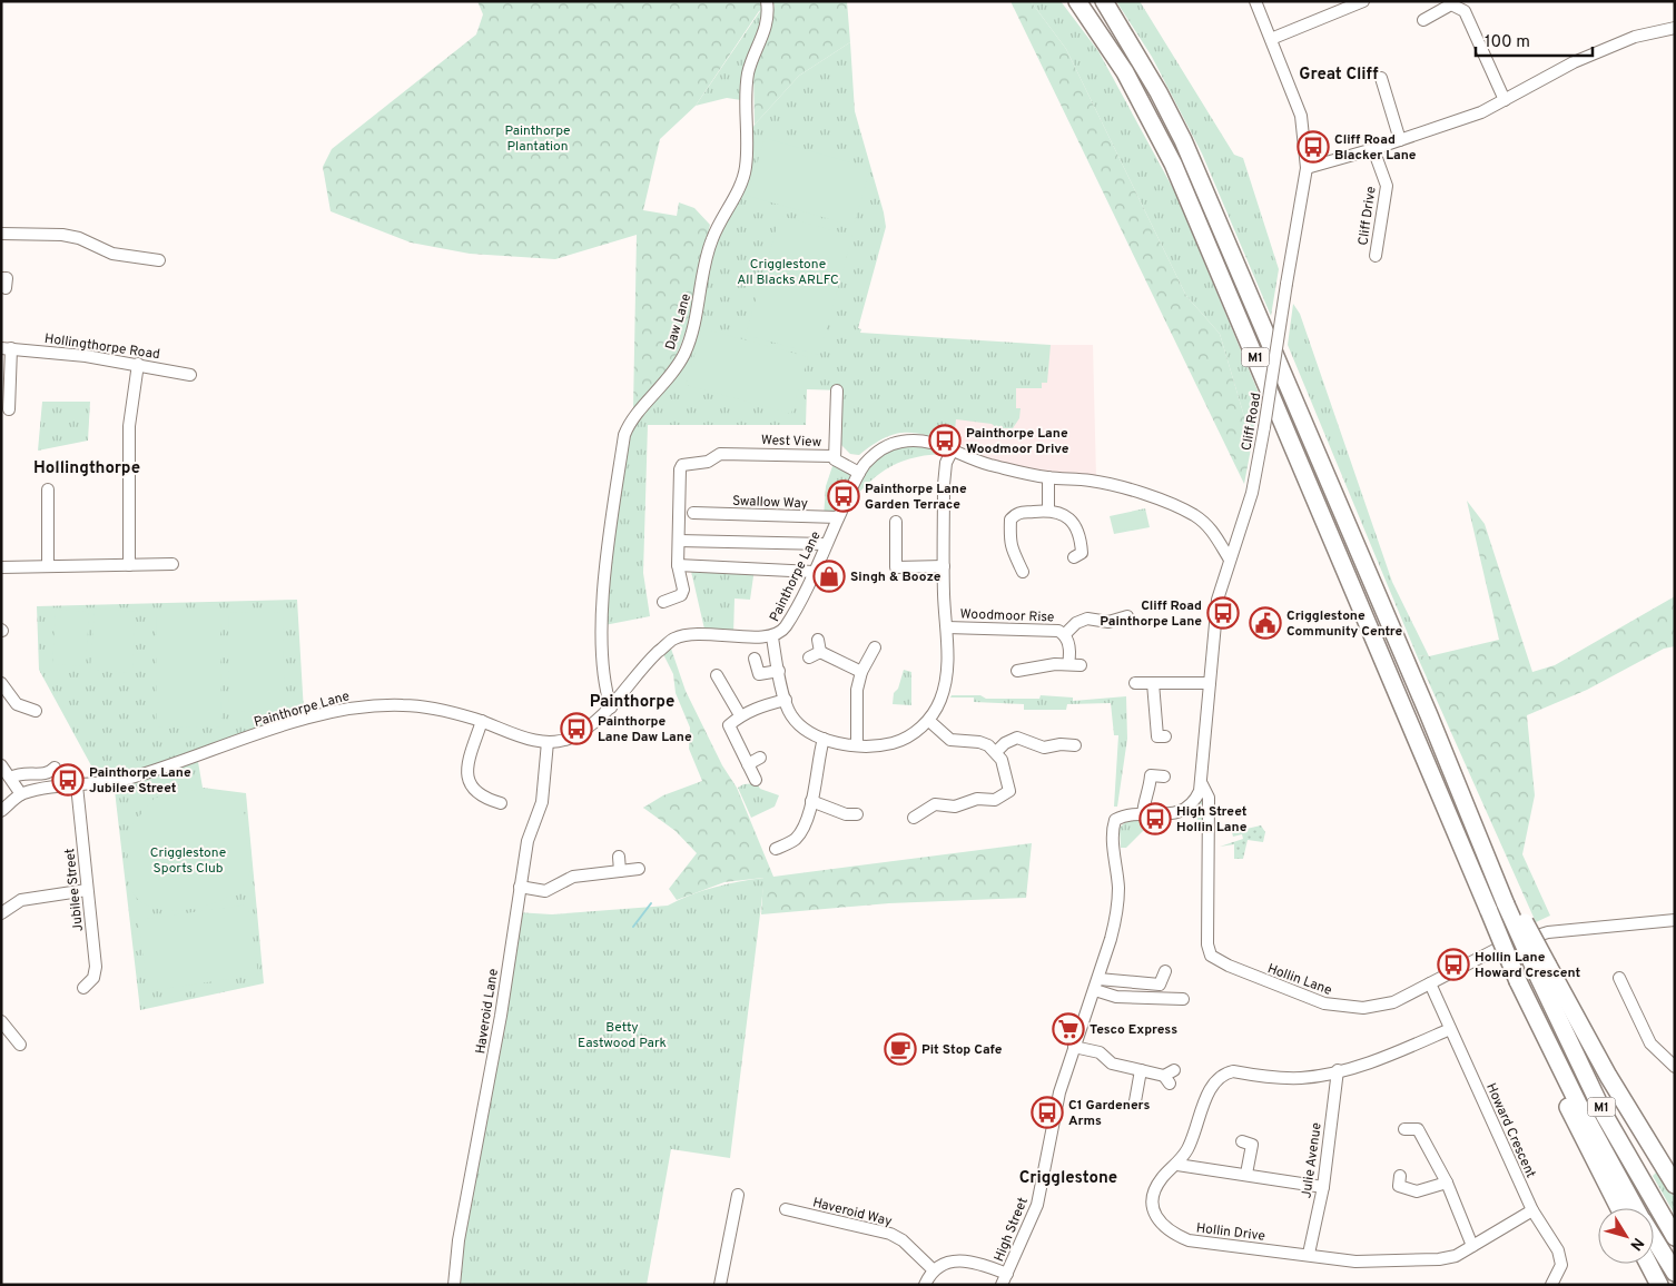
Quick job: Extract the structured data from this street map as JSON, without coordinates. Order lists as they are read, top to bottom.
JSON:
{
  "streets": {
    "highway": ["M1"],
    "street": [
      "Cliff Drive",
      "Daw Lane",
      "Hollingthorpe Road",
      "Cliff Road",
      "West View",
      "Swallow Way",
      "Painthorpe Lane",
      "Woodmoor Rise",
      "Jubilee Street",
      "Hollin Lane",
      "Haveroid Lane",
      "Howard Crescent",
      "Julie Avenue",
      "Haveroid Way",
      "High Street",
      "Hollin Drive"
    ]
  },
  "crossings": [
    ["Daw Lane", "Painthorpe Lane"],
    ["Cliff Road", "Painthorpe Lane"],
    ["Cliff Road", "Hollin Lane"],
    ["Cliff Road", "High Street"],
    ["Swallow Way", "Painthorpe Lane"],
    ["Painthorpe Lane", "Jubilee Street"],
    ["Painthorpe Lane", "Haveroid Lane"],
    ["Hollin Lane", "Howard Crescent"],
    ["Hollin Lane", "High Street"],
    ["Howard Crescent", "Hollin Drive"],
    ["Julie Avenue", "Hollin Drive"]
  ],
  "districts": [
    "Great Cliff",
    "Hollingthorpe",
    "Painthorpe",
    "Crigglestone"
  ],
  "parks": [
    "Painthorpe Plantation",
    "Crigglestone All Blacks ARLFC",
    "Crigglestone Sports Club",
    "Betty Eastwood Park"
  ],
  "places": {
    "bus stop": [
      "Cliff Road Blacker Lane",
      "Painthorpe Lane Woodmoor Drive",
      "Painthorpe Lane Garden Terrace",
      "Cliff Road Painthorpe Lane",
      "Painthorpe Lane Daw Lane",
      "Painthorpe Lane Jubilee Street",
      "High Street Hollin Lane",
      "Hollin Lane Howard Crescent",
      "C1 Gardeners Arms"
    ],
    "shop": ["Singh & Booze"],
    "public building": ["Crigglestone Community Centre"],
    "supermarket": ["Tesco Express"],
    "cafe": ["Pit Stop Cafe"]
  },
  "scale_bar": "100 m",
  "north": "bottom right"
}
